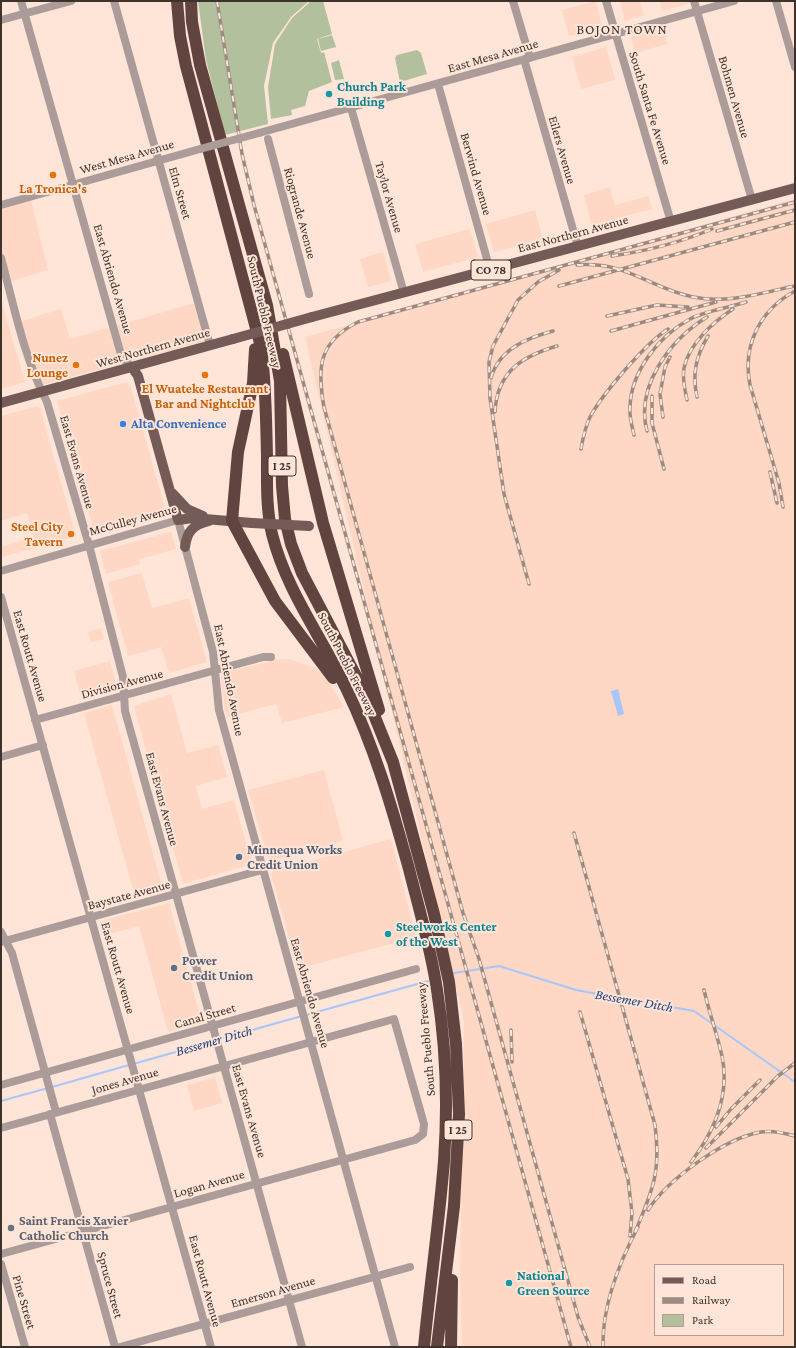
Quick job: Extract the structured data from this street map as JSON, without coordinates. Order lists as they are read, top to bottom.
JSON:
{
  "streets": {
    "highway": ["South Pueblo Freeway", "I 25"],
    "main road": [
      "East Northern Avenue",
      "CO 78",
      "East Abriendo Avenue",
      "West Northern Avenue",
      "McCulley Avenue"
    ],
    "street": [
      "East Mesa Avenue",
      "Bohmen Avenue",
      "South Santa Fe Avenue",
      "Eilers Avenue",
      "West Mesa Avenue",
      "Berwind Avenue",
      "Elm Street",
      "Taylor Avenue",
      "Riogrande Avenue",
      "East Evans Avenue",
      "East Routt Avenue",
      "Division Avenue",
      "Baystate Avenue",
      "Canal Street",
      "Jones Avenue",
      "Logan Avenue",
      "Spruce Street",
      "Emerson Avenue",
      "Pine Street"
    ]
  },
  "crossings": [
    ["East Mesa Avenue", "Bohmen Avenue"],
    ["East Mesa Avenue", "South Santa Fe Avenue"],
    ["East Mesa Avenue", "Eilers Avenue"],
    ["East Mesa Avenue", "West Mesa Avenue"],
    ["East Mesa Avenue", "Berwind Avenue"],
    ["East Mesa Avenue", "Taylor Avenue"],
    ["Bohmen Avenue", "East Northern Avenue"],
    ["South Santa Fe Avenue", "East Northern Avenue"],
    ["Eilers Avenue", "East Northern Avenue"],
    ["West Mesa Avenue", "Elm Street"],
    ["West Mesa Avenue", "East Abriendo Avenue"],
    ["Berwind Avenue", "East Northern Avenue"],
    ["Elm Street", "West Northern Avenue"],
    ["Taylor Avenue", "East Northern Avenue"],
    ["East Northern Avenue", "West Northern Avenue"],
    ["East Abriendo Avenue", "West Northern Avenue"],
    ["East Abriendo Avenue", "McCulley Avenue"],
    ["East Abriendo Avenue", "Division Avenue"],
    ["East Abriendo Avenue", "Baystate Avenue"],
    ["East Abriendo Avenue", "Canal Street"],
    ["East Abriendo Avenue", "Jones Avenue"],
    ["East Abriendo Avenue", "Logan Avenue"],
    ["East Abriendo Avenue", "Emerson Avenue"],
    ["West Northern Avenue", "East Evans Avenue"],
    ["East Evans Avenue", "McCulley Avenue"],
    ["East Evans Avenue", "Division Avenue"],
    ["East Evans Avenue", "Baystate Avenue"],
    ["East Evans Avenue", "Canal Street"],
    ["East Evans Avenue", "Jones Avenue"],
    ["East Evans Avenue", "Logan Avenue"],
    ["East Evans Avenue", "Emerson Avenue"],
    ["East Routt Avenue", "Division Avenue"],
    ["East Routt Avenue", "Baystate Avenue"],
    ["East Routt Avenue", "Canal Street"],
    ["East Routt Avenue", "Jones Avenue"],
    ["East Routt Avenue", "Logan Avenue"],
    ["East Routt Avenue", "Emerson Avenue"],
    ["Baystate Avenue", "Spruce Street"],
    ["Canal Street", "Spruce Street"],
    ["Jones Avenue", "Logan Avenue"],
    ["Jones Avenue", "Spruce Street"],
    ["Logan Avenue", "Spruce Street"]
  ],
  "districts": ["BOJON TOWN"],
  "water": ["Bessemer Ditch"],
  "places": [
    "Church Park Building",
    "La Tronica's",
    "Nunez Lounge",
    "El Wuateke Restaurant Bar and Nightclub",
    "Alta Convenience",
    "Steel City Tavern",
    "Minnequa Works Credit Union",
    "Steelworks Center of the West",
    "Power Credit Union",
    "Saint Francis Xavier Catholic Church",
    "National Green Source"
  ],
  "legend": ["Road", "Railway", "Park"]
}
